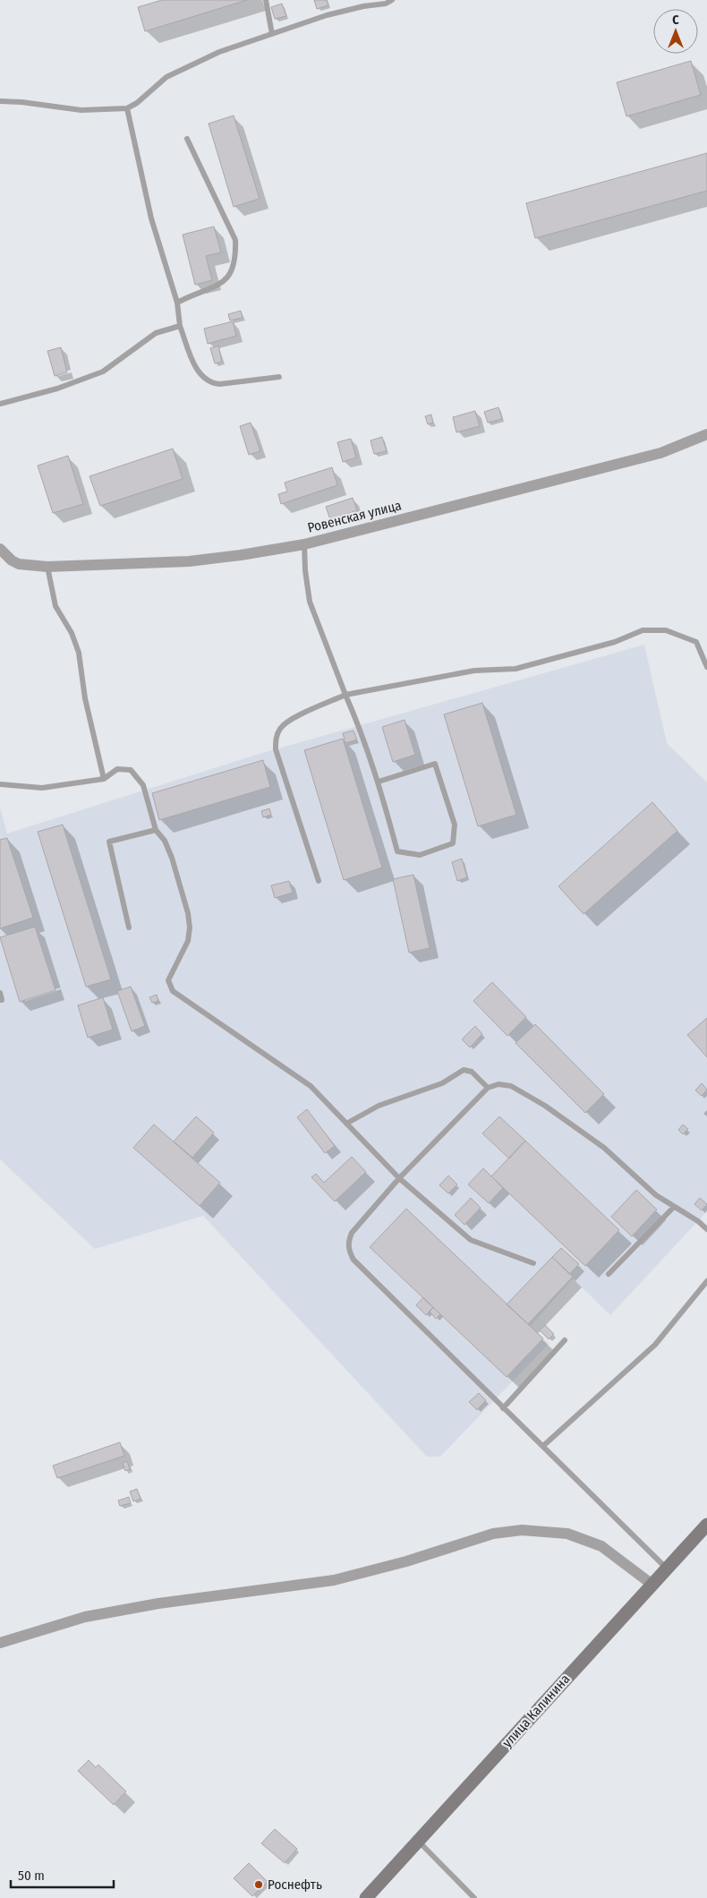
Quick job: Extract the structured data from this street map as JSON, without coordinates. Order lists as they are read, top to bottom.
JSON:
{
  "streets": {
    "main road": ["улица Калинина"],
    "street": ["Ровенская улица"]
  },
  "places": ["Роснефть"],
  "scale_bar": "50 m",
  "north": "top"
}
